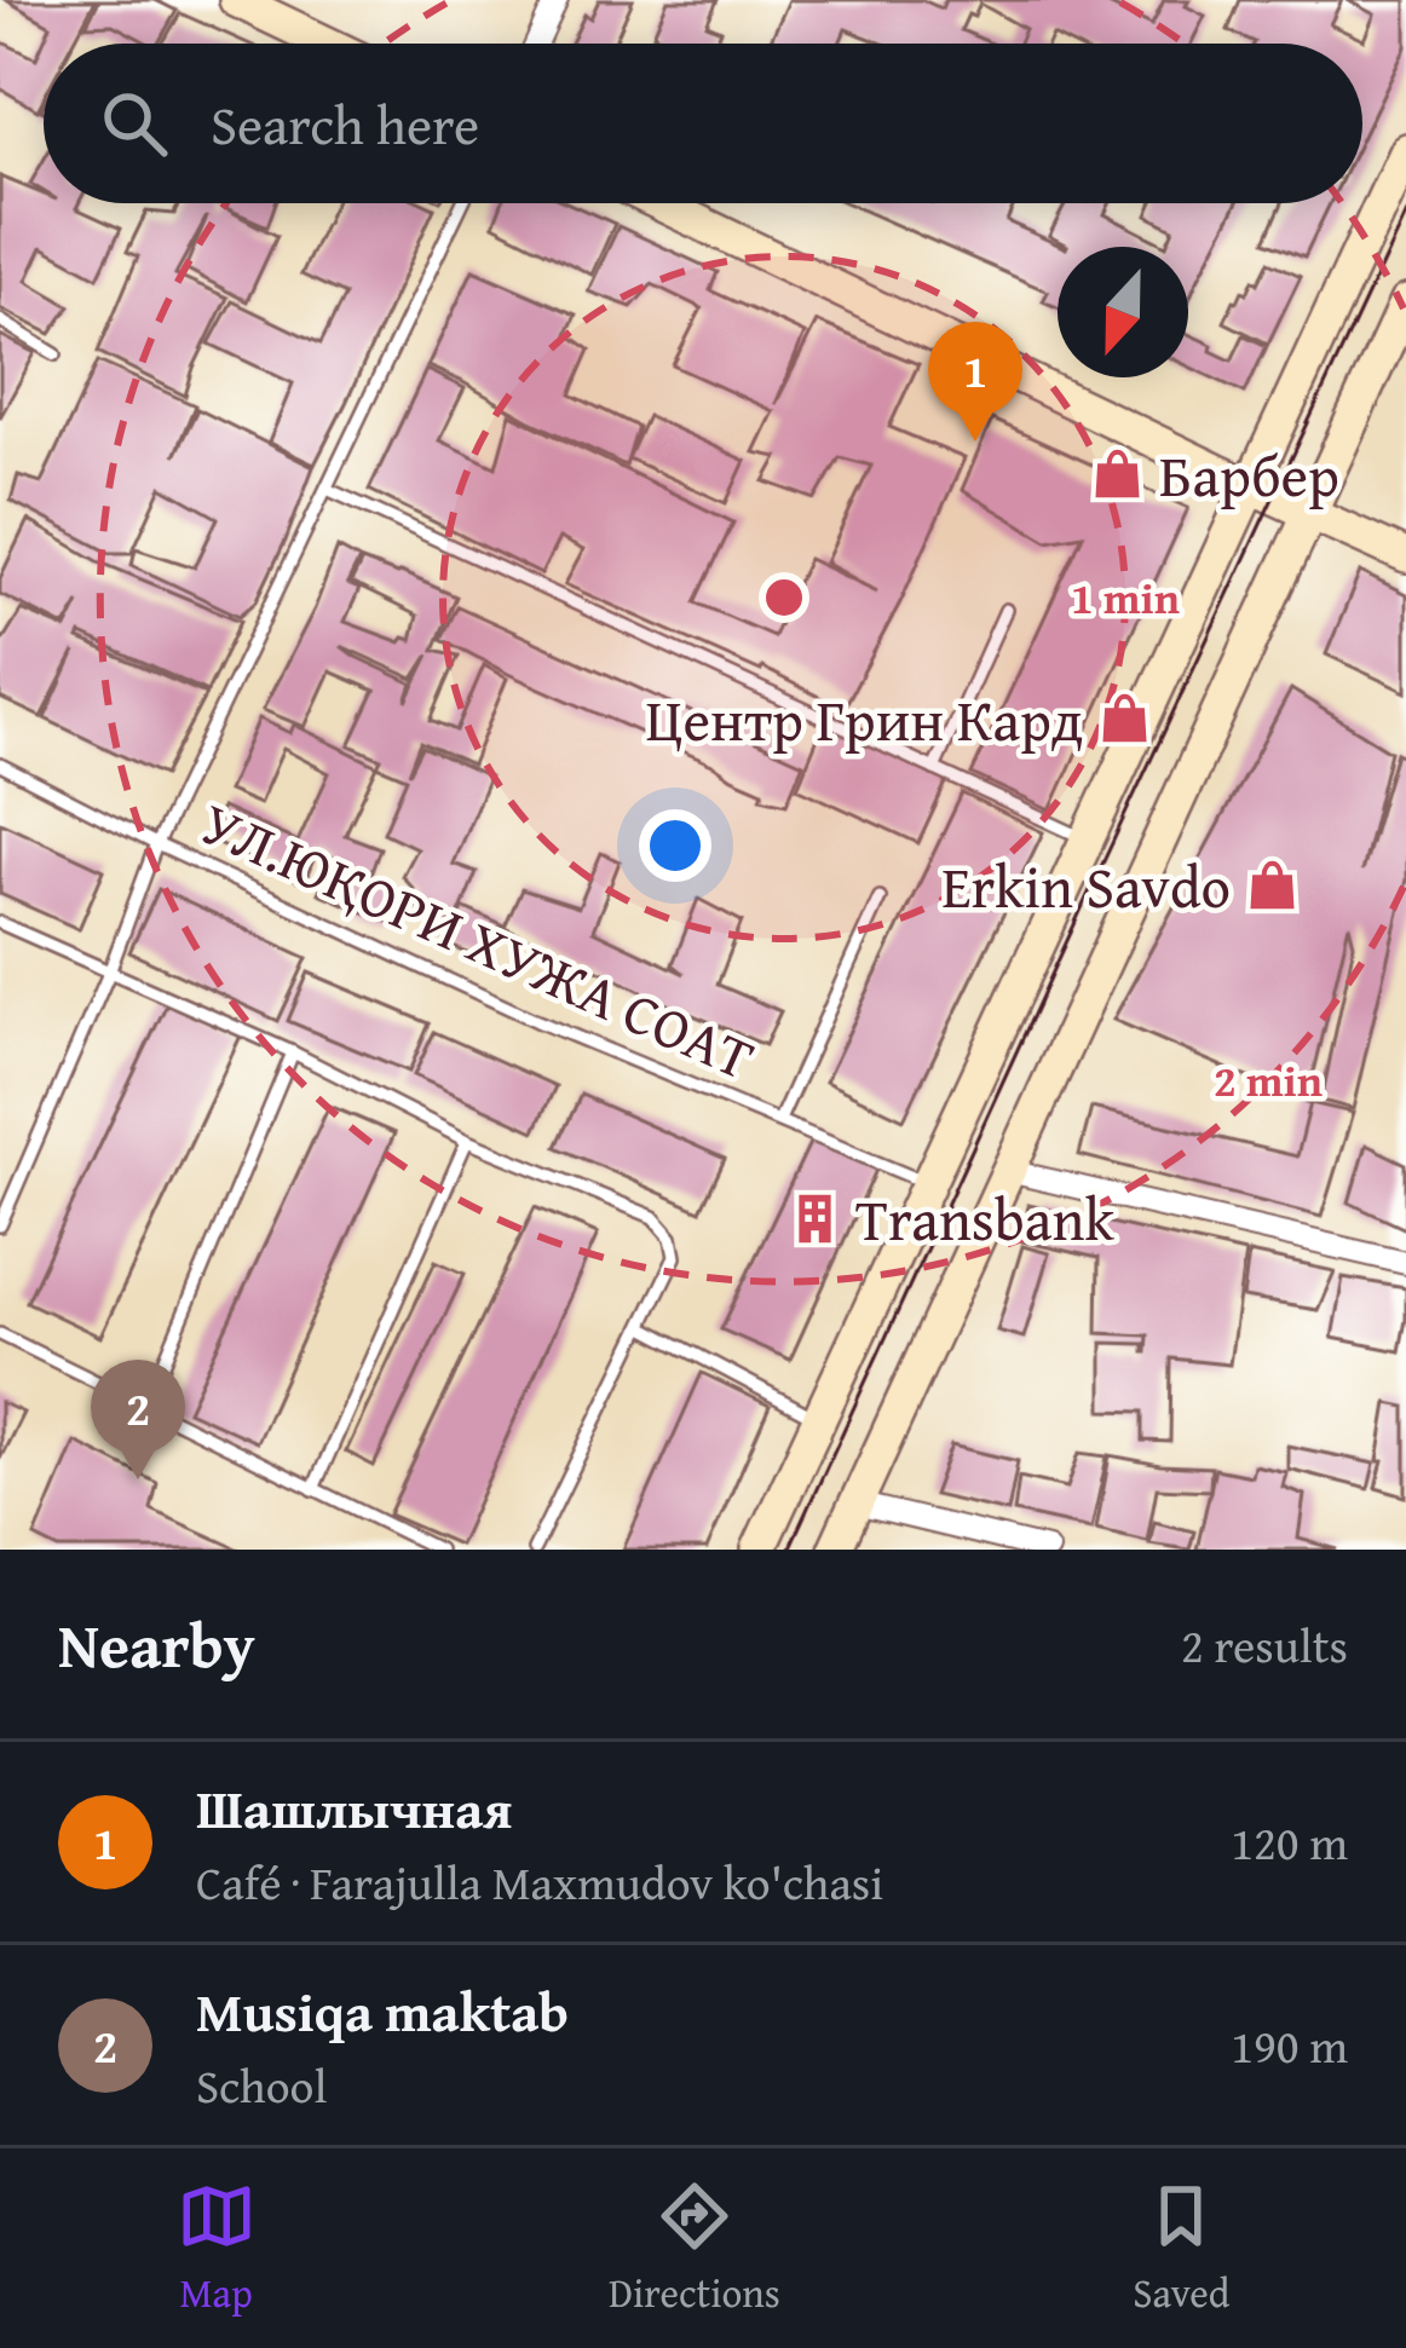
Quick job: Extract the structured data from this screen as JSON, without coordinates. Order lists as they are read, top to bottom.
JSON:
{
  "streets": {
    "lane": ["УЛ.ЮҚОРИ ХУЖА СОАТ"]
  },
  "places": {
    "shop": ["Барбер", "Центр Грин Кард", "Erkin Savdo"],
    "building": ["Transbank"]
  },
  "north": "bottom",
  "page": {
    "search": "Search here",
    "pins": ["1", "2"],
    "heading": ["Nearby", "2 results"],
    "list": [
      {
        "mark": "1",
        "name": "Шашлычная",
        "note": "Café · Farajulla Maxmudov ko'chasi",
        "value": "120 m"
      },
      {
        "mark": "2",
        "name": "Musiqa maktab",
        "note": "School",
        "value": "190 m"
      }
    ],
    "nav": ["Map", "Directions", "Saved"]
  },
  "rings": ["1 min", "2 min"]
}
